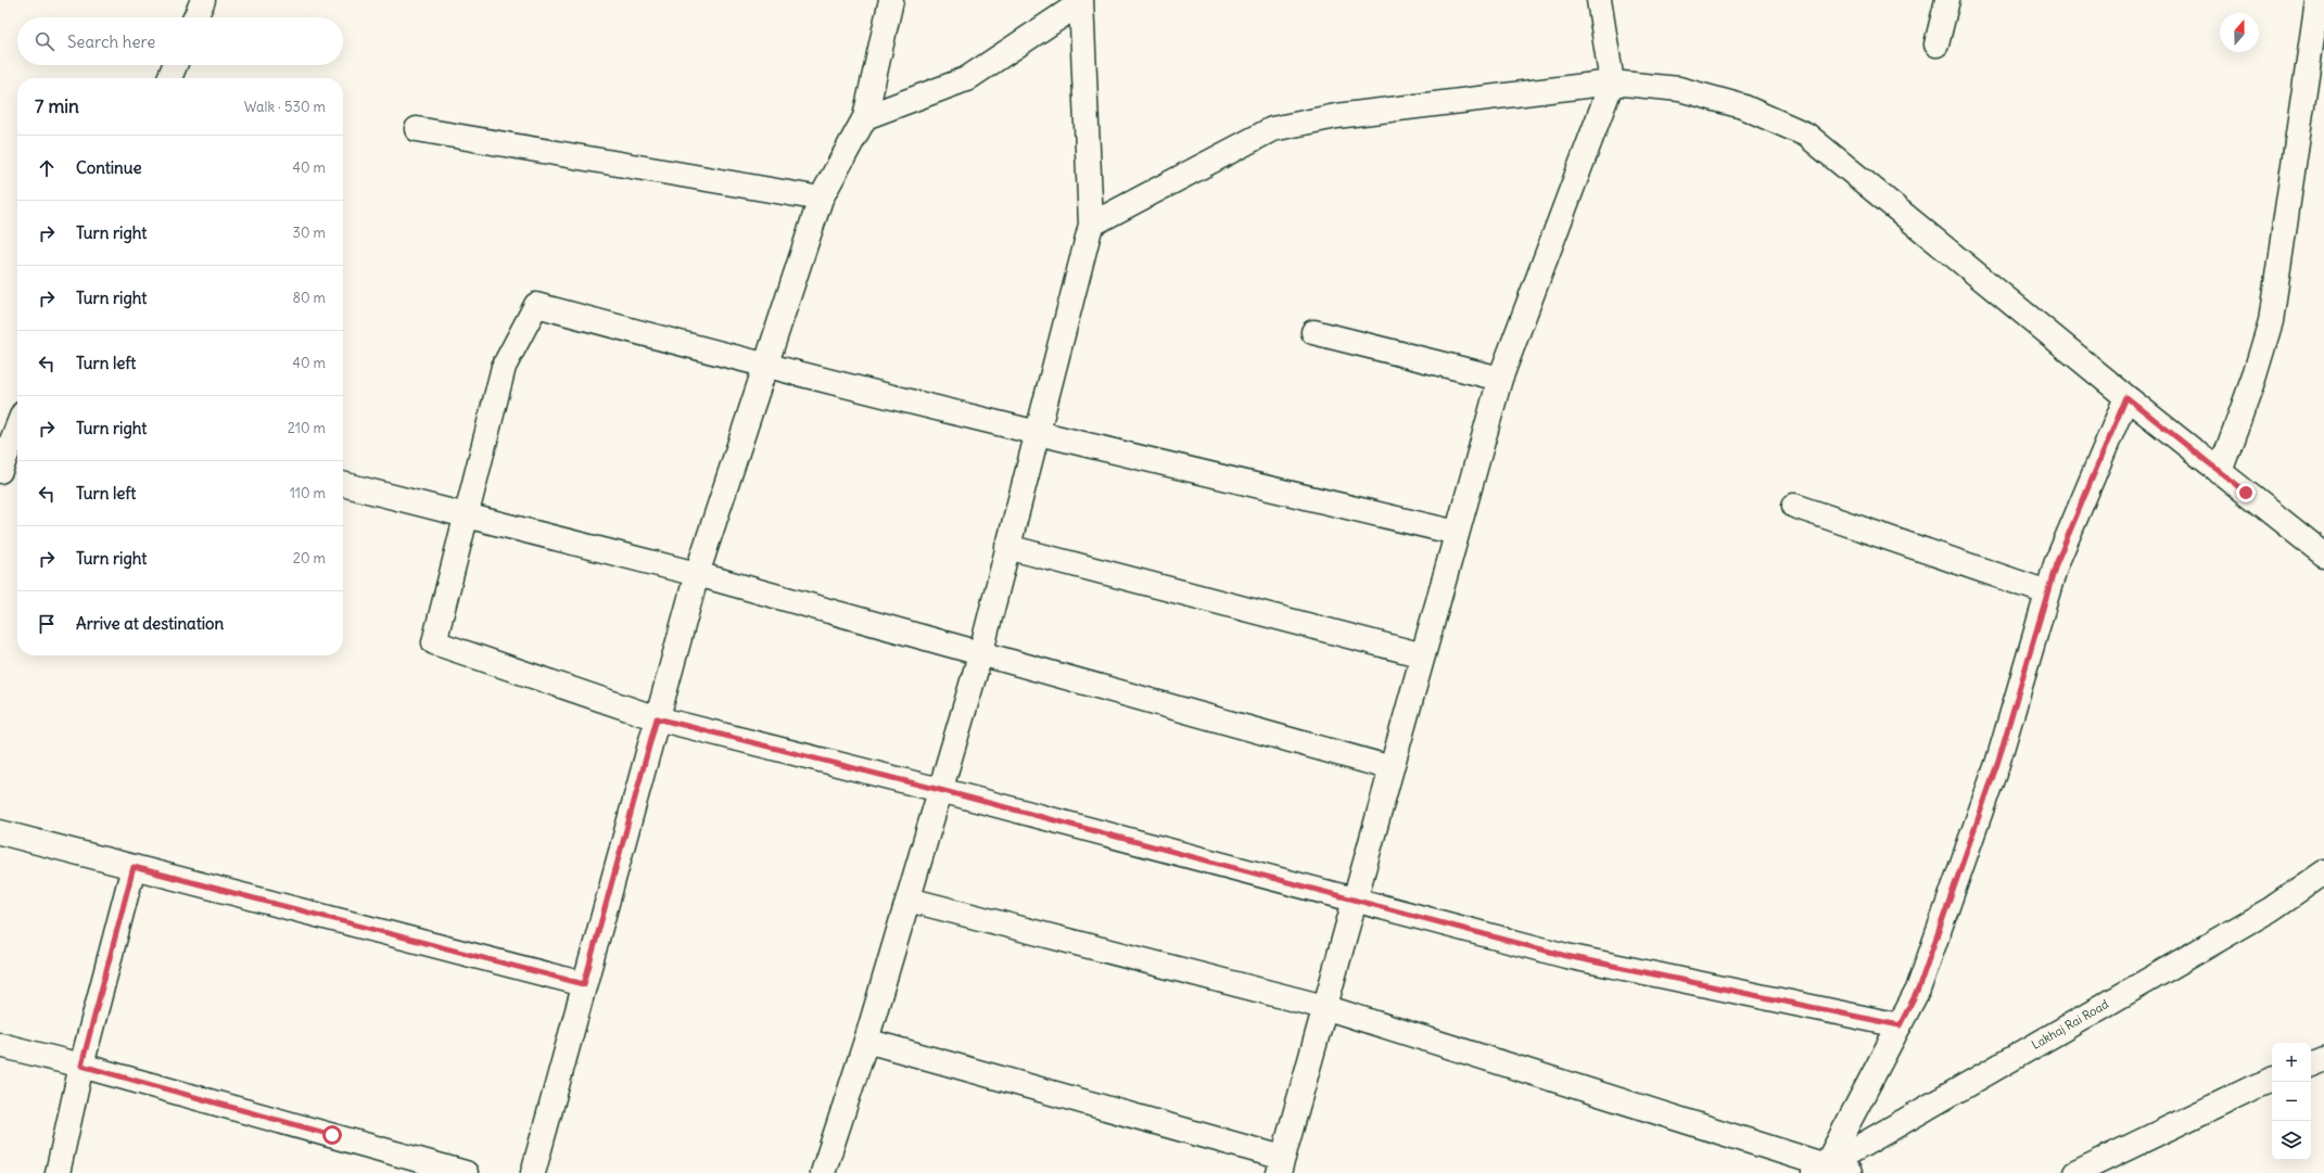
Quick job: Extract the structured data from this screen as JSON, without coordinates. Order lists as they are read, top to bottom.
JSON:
{
  "streets": {
    "street": ["Lakhaj Rai Road"]
  },
  "north": "top",
  "page": {
    "search": "Search here",
    "heading": ["7 min", "Walk · 530 m"],
    "list": [
      ["Continue", "40 m"],
      ["Turn right", "30 m"],
      ["Turn right", "80 m"],
      ["Turn left", "40 m"],
      ["Turn right", "210 m"],
      ["Turn left", "110 m"],
      ["Turn right", "20 m"],
      "Arrive at destination"
    ],
    "map_buttons": ["+", "−"]
  }
}
